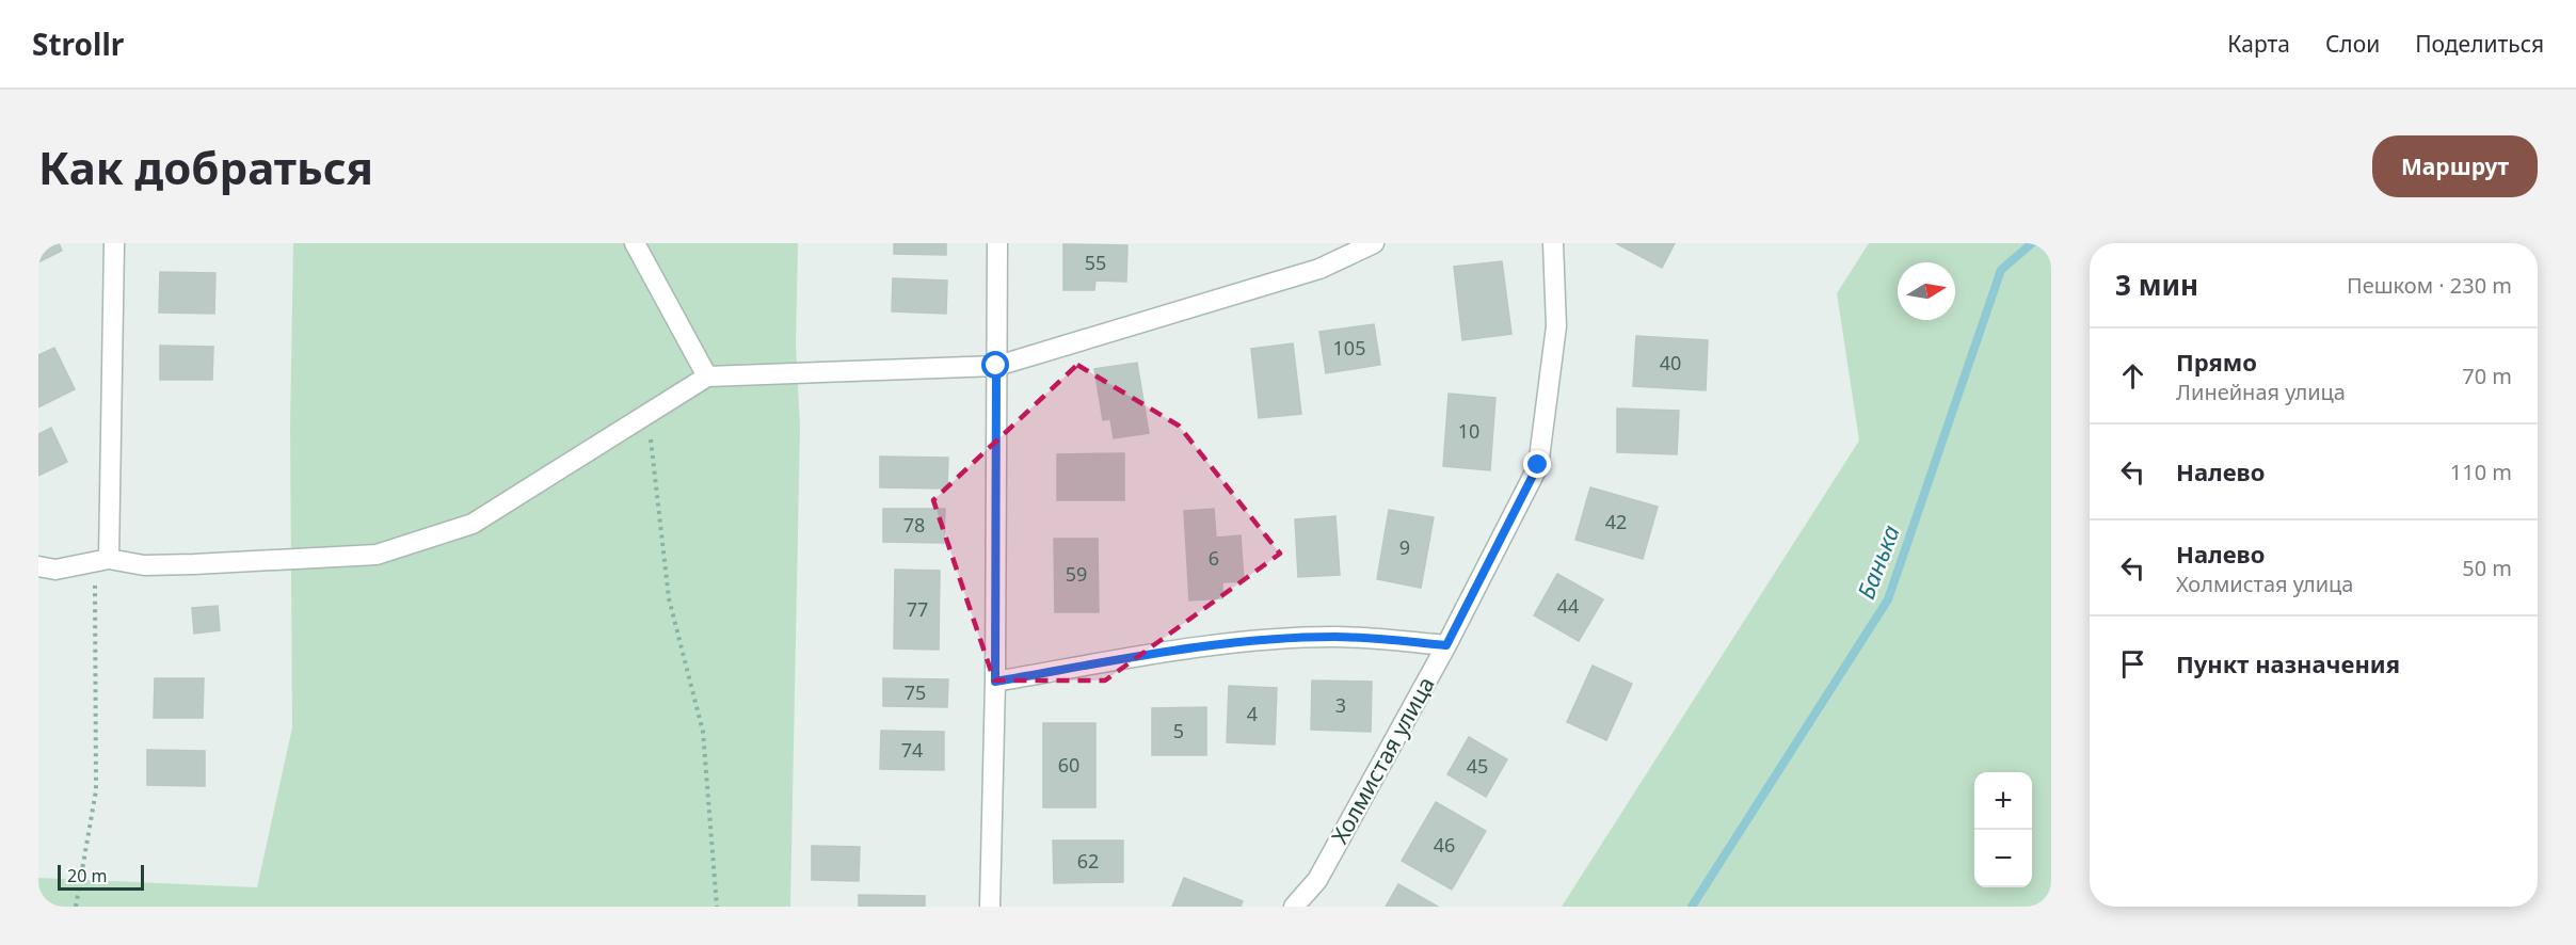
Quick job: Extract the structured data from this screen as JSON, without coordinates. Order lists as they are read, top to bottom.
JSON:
{
  "streets": {
    "street": ["Холмистая улица"]
  },
  "water": ["Банька"],
  "house_numbers": [
    "55",
    "105",
    "40",
    "10",
    "42",
    "78",
    "9",
    "6",
    "59",
    "44",
    "77",
    "75",
    "3",
    "4",
    "5",
    "74",
    "60",
    "45",
    "46",
    "62"
  ],
  "scale_bar": "20 m",
  "north": "right",
  "page": {
    "header": "Strollr",
    "nav": ["Карта", "Слои", "Поделиться"],
    "buttons": "Маршрут",
    "title": "Как добраться",
    "heading": ["3 мин", "Пешком · 230 m"],
    "list": [
      ["Прямо", "Линейная улица", "70 m"],
      ["Налево", "110 m"],
      ["Налево", "Холмистая улица", "50 m"],
      "Пункт назначения"
    ],
    "map_buttons": ["+", "−"],
    "scale": "20 m"
  }
}
